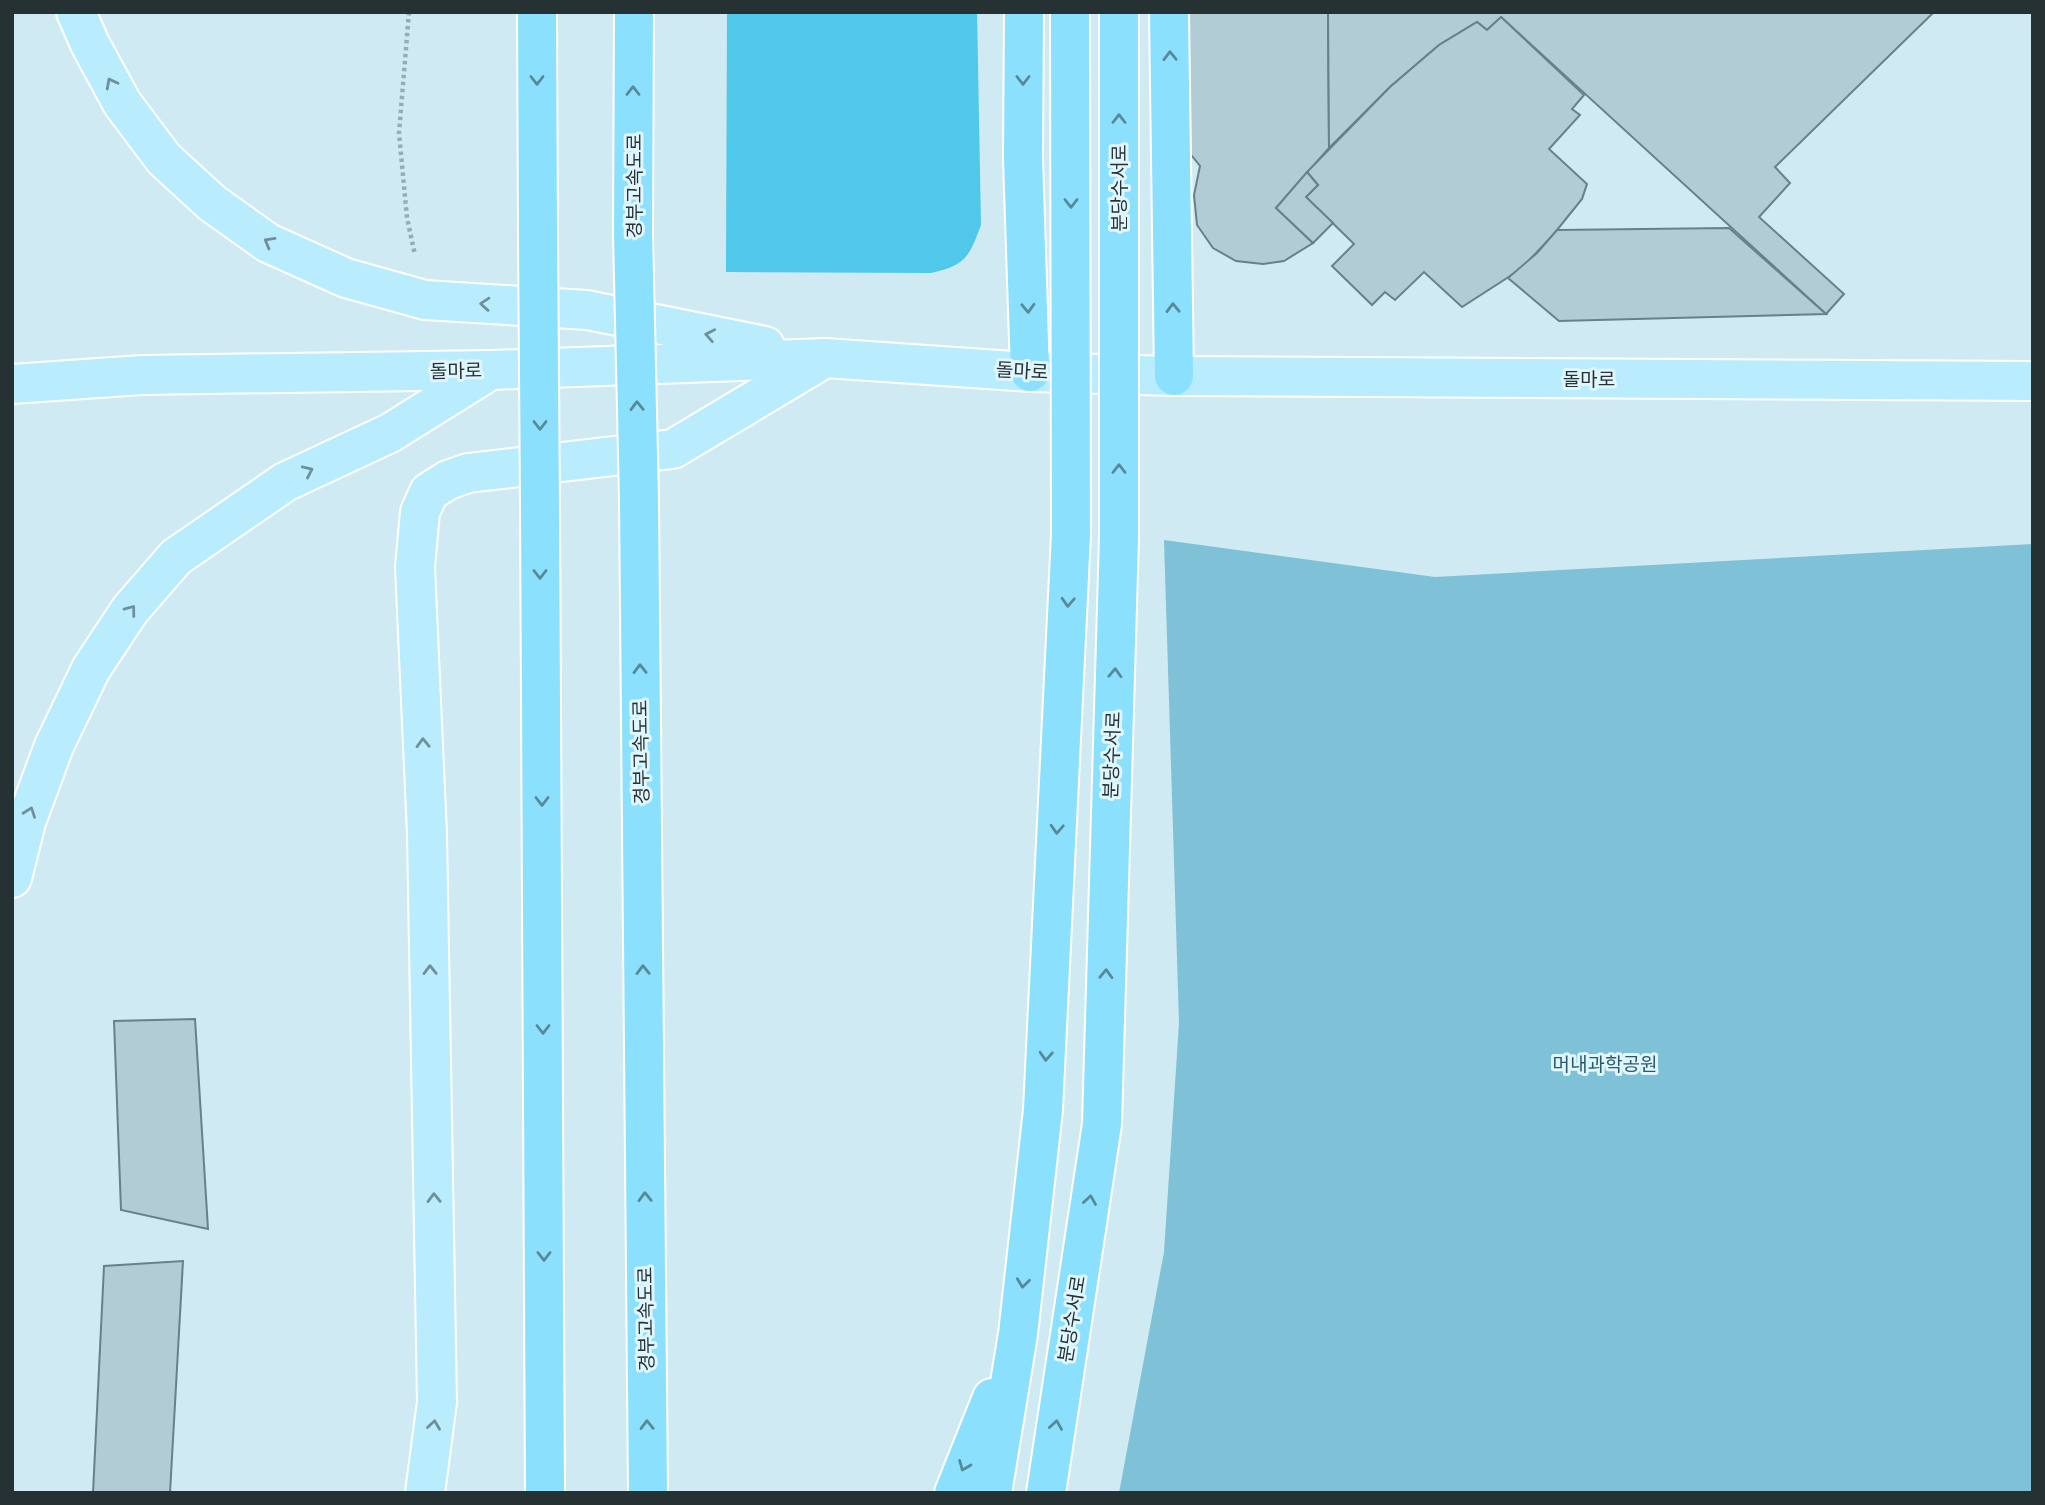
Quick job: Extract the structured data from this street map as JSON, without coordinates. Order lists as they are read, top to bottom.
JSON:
{
  "streets": {
    "highway": ["경부고속도로", "분당수서로"],
    "main road": ["돌마로"]
  },
  "parks": ["머내과학공원"]
}
